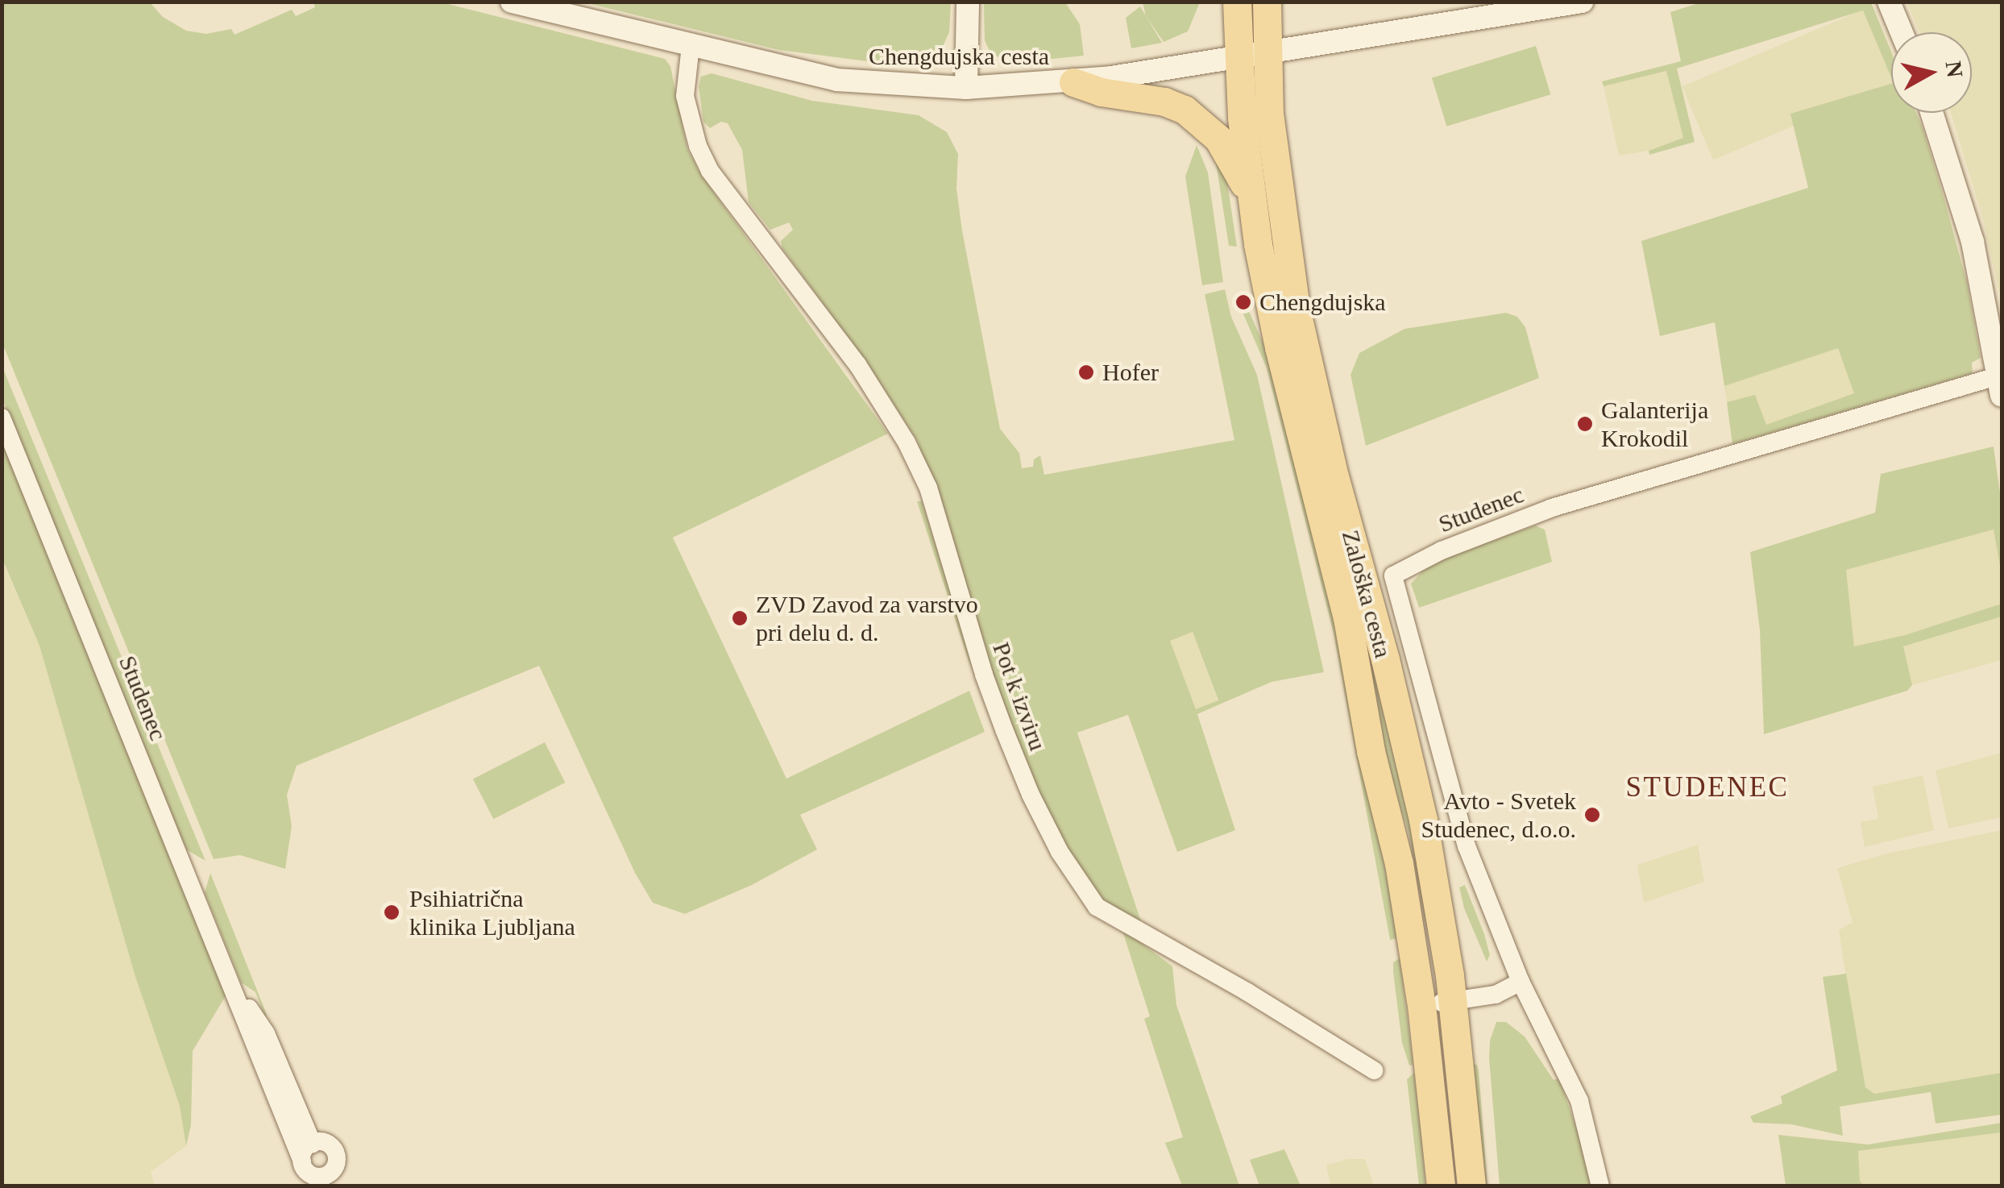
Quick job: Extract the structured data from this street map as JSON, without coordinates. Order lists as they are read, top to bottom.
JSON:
{
  "streets": {
    "main road": ["Zaloška cesta"],
    "street": ["Chengdujska cesta", "Studenec", "Pot k izviru"]
  },
  "crossings": [
    ["Chengdujska cesta", "Zaloška cesta"],
    ["Chengdujska cesta", "Pot k izviru"]
  ],
  "districts": ["STUDENEC"],
  "places": [
    "Chengdujska",
    "Hofer",
    "Galanterija Krokodil",
    "ZVD Zavod za varstvo pri delu d. d.",
    "Avto - Svetek Studenec, d.o.o.",
    "Psihiatrična klinika Ljubljana"
  ],
  "north": "right"
}
